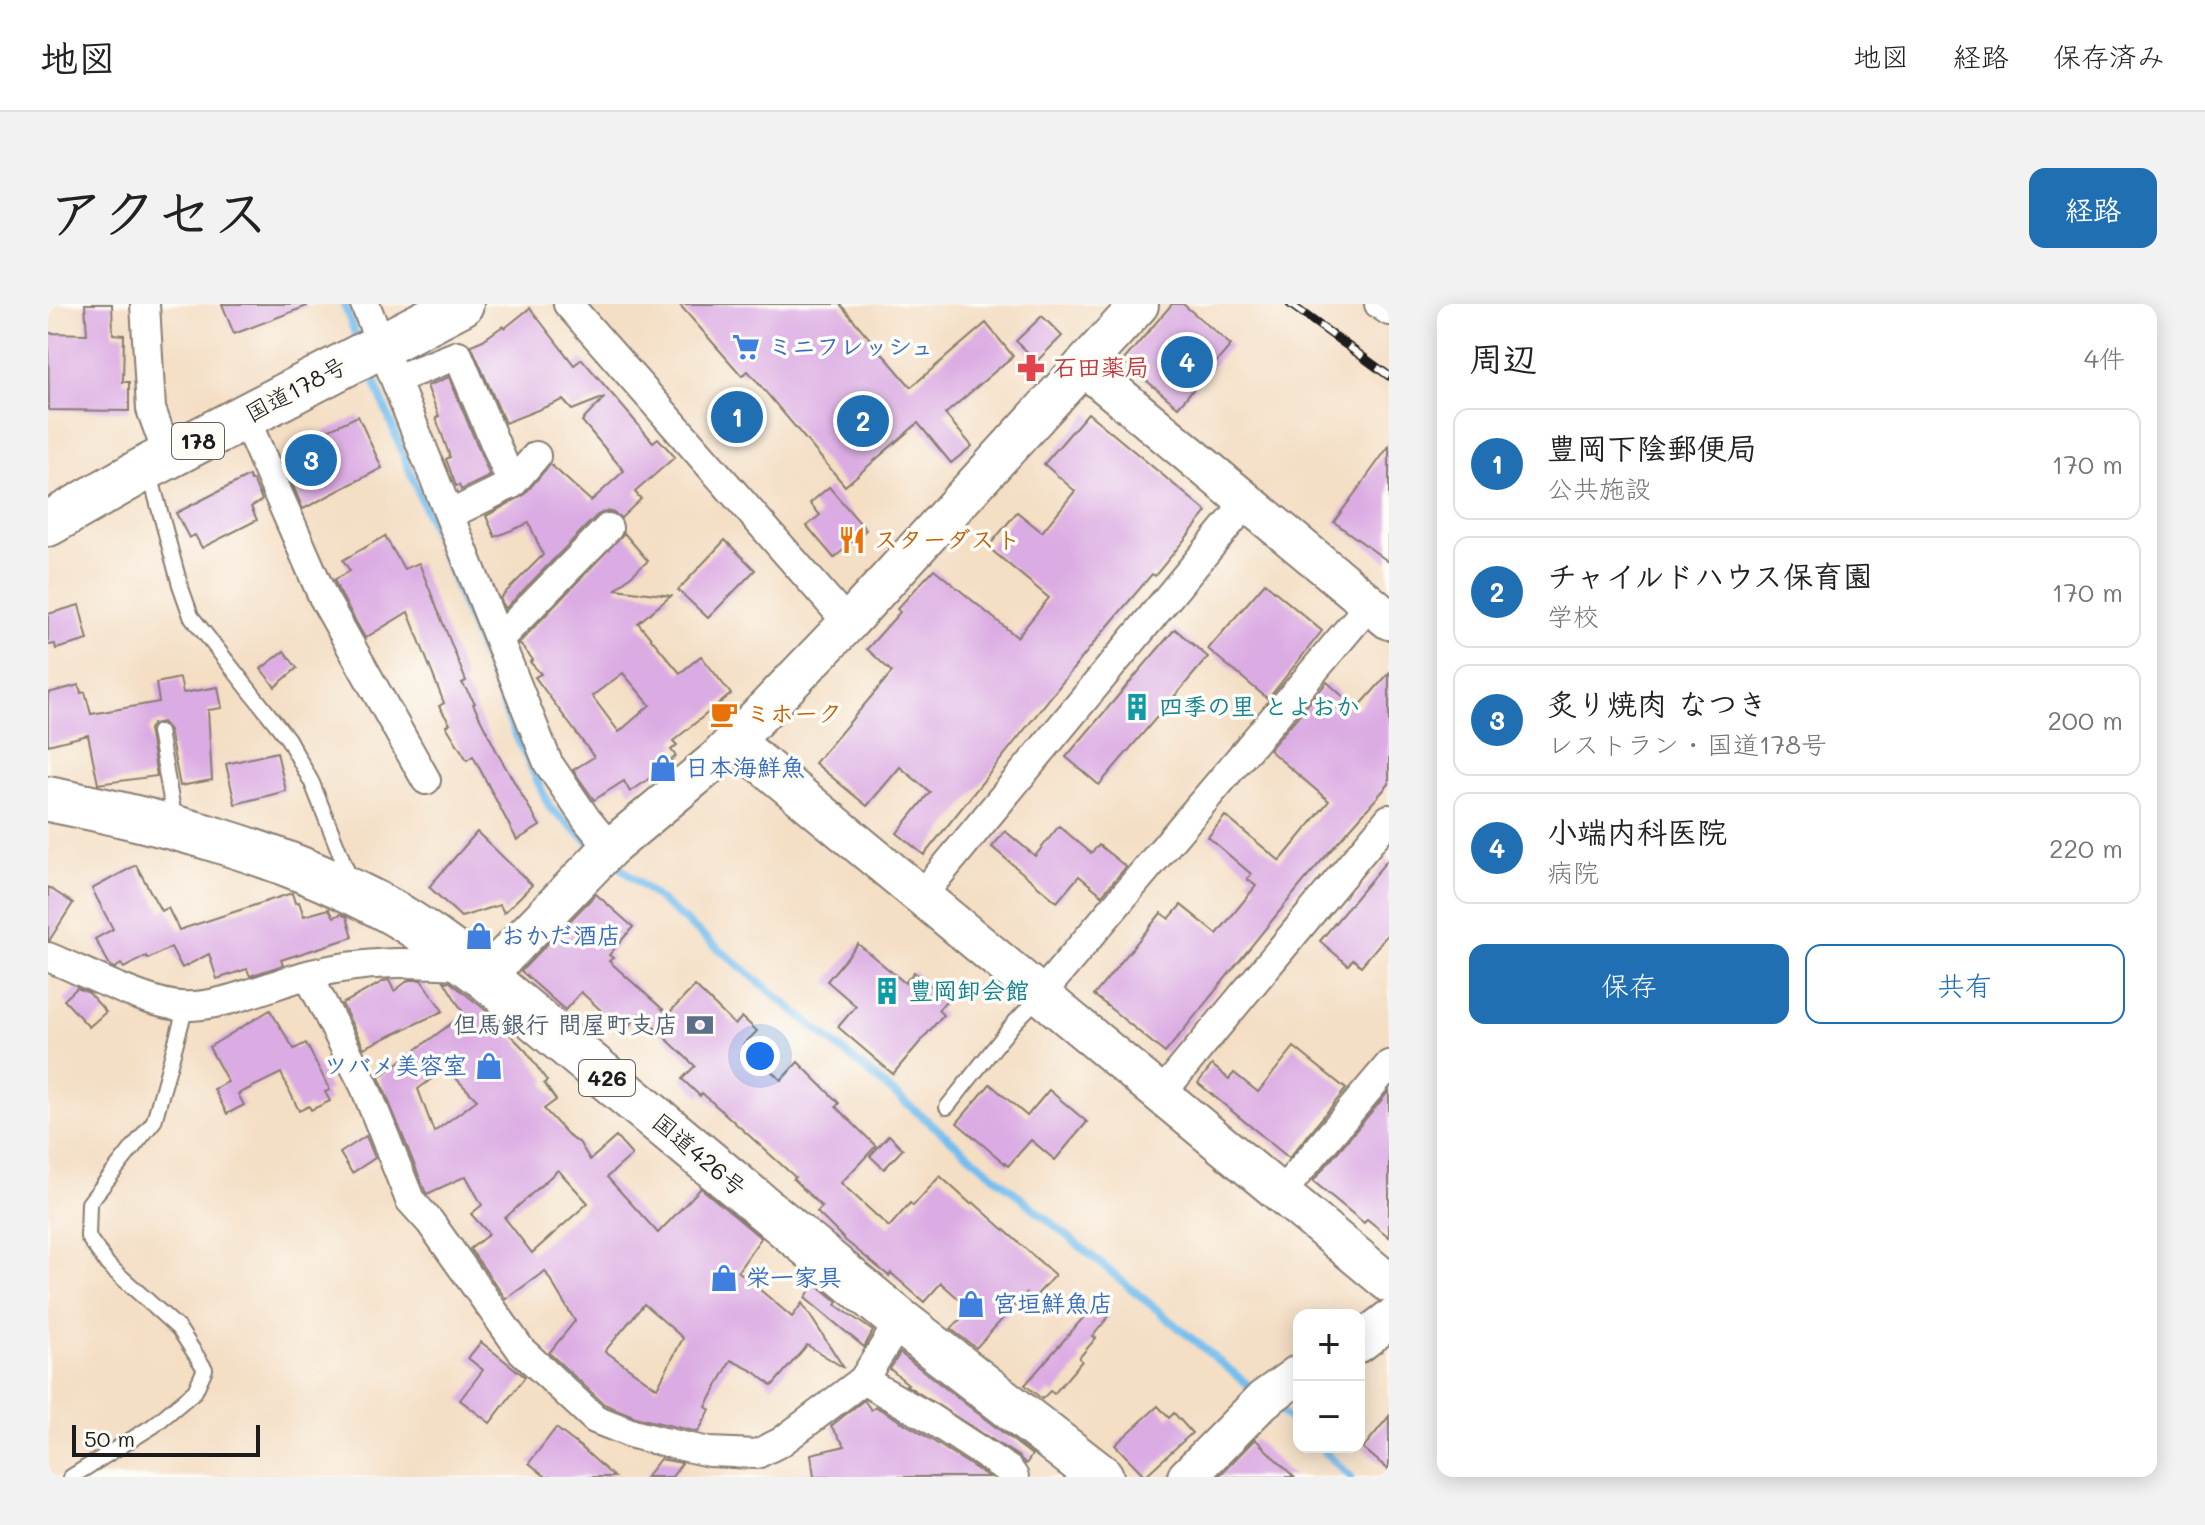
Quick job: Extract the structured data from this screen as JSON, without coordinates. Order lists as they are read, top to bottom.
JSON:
{
  "streets": {
    "highway": [
      "国道178号",
      "178",
      "426",
      "国道426号"
    ]
  },
  "places": {
    "supermarket": ["ミニフレッシュ"],
    "pharmacy": ["石田薬局"],
    "restaurant": ["スターダスト"],
    "building": ["四季の里 とよおか", "豊岡卸会館"],
    "cafe": ["ミホーク"],
    "shop": [
      "日本海鮮魚",
      "おかだ酒店",
      "ツバメ美容室",
      "栄一家具",
      "宮垣鮮魚店"
    ],
    "bank": ["但馬銀行 問屋町支店"]
  },
  "scale_bar": "50 m",
  "page": {
    "header": "地図",
    "nav": ["地図", "経路", "保存済み"],
    "title": "アクセス",
    "buttons": [
      "経路",
      ["保存", "共有"]
    ],
    "heading": ["周辺", "4件"],
    "pins": [
      "4",
      "1",
      "2",
      "3"
    ],
    "list": [
      {
        "mark": "1",
        "name": "豊岡下陰郵便局",
        "note": "公共施設",
        "value": "170 m"
      },
      {
        "mark": "2",
        "name": "チャイルドハウス保育園",
        "note": "学校",
        "value": "170 m"
      },
      {
        "mark": "3",
        "name": "炙り焼肉 なつき",
        "note": "レストラン · 国道178号",
        "value": "200 m"
      },
      {
        "mark": "4",
        "name": "小端内科医院",
        "note": "病院",
        "value": "220 m"
      }
    ],
    "map_buttons": ["+", "−"],
    "scale": "50 m"
  }
}
